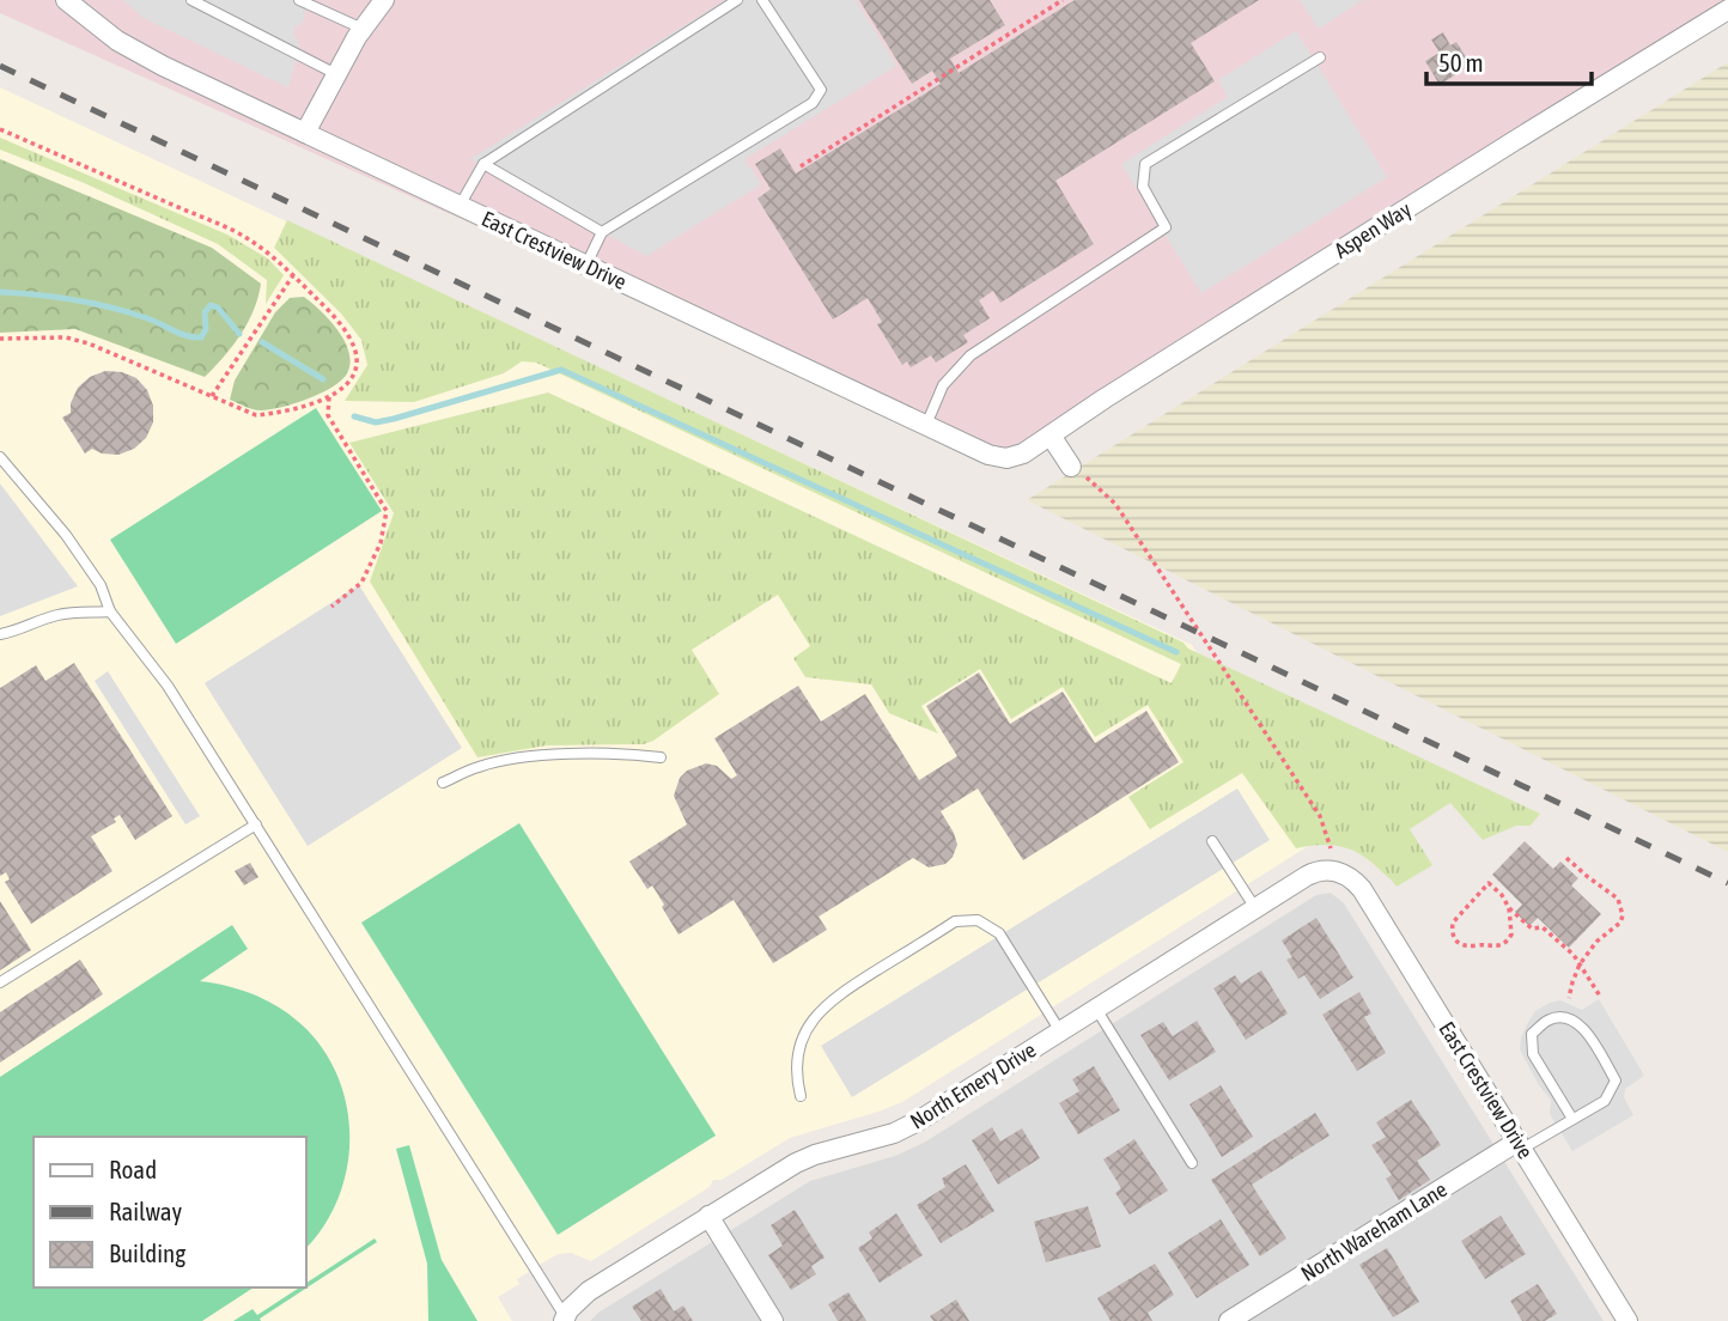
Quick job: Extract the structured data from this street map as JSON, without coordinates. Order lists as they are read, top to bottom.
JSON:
{
  "streets": {
    "street": [
      "Aspen Way",
      "East Crestview Drive",
      "North Emery Drive",
      "North Wareham Lane"
    ]
  },
  "crossings": [
    ["Aspen Way", "East Crestview Drive"],
    ["East Crestview Drive", "North Emery Drive"],
    ["East Crestview Drive", "North Wareham Lane"]
  ],
  "legend": ["Road", "Railway", "Building"],
  "scale_bar": "50 m"
}
